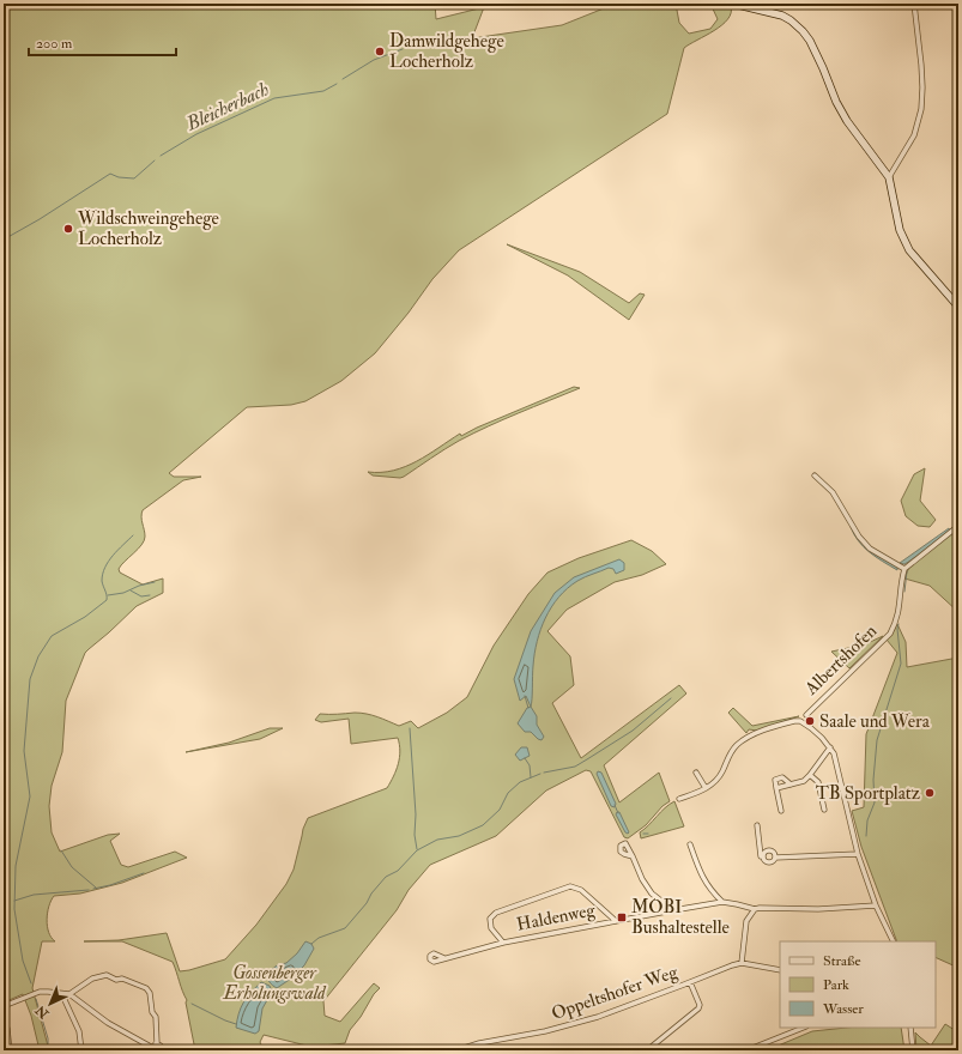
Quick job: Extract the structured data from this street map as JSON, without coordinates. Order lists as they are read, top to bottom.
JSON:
{
  "streets": {
    "street": ["Albertshofen", "Haldenweg", "Oppeltshofer Weg"]
  },
  "water": ["Bleicherbach"],
  "parks": ["Gossenberger Erholungswald"],
  "places": {
    "other": [
      "Damwildgehege Locherholz",
      "Wildschweingehege Locherholz",
      "Saale und Wera",
      "TB Sportplatz"
    ],
    "transit": ["MOBI Bushaltestelle"]
  },
  "legend": ["Straße", "Park", "Wasser"],
  "scale_bar": "200 m",
  "north": "bottom left"
}
